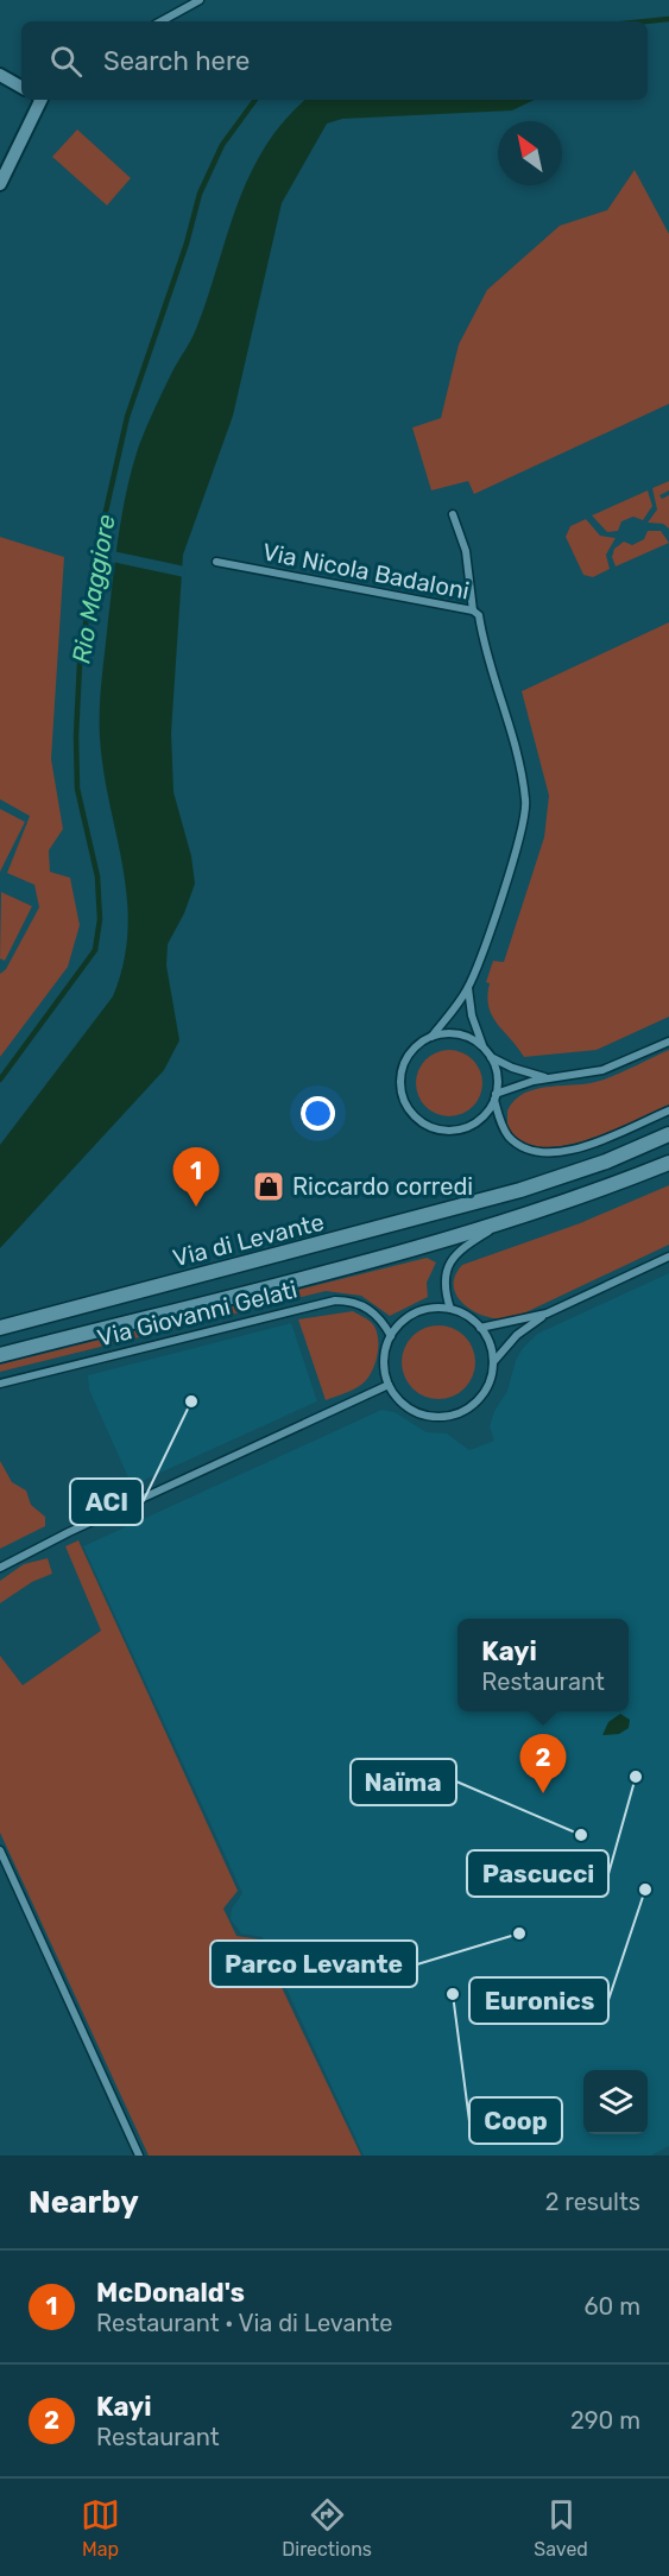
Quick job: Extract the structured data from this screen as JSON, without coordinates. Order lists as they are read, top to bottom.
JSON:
{
  "streets": {
    "main road": ["Via di Levante"],
    "street": ["Via Nicola Badaloni", "Via Giovanni Gelati"]
  },
  "water": ["Rio Maggiore"],
  "places": {
    "shop": ["Riccardo corredi"],
    "other": [
      "ACI",
      "Pascucci",
      "Naïma",
      "Euronics",
      "Parco Levante",
      "Coop"
    ]
  },
  "north": "top left",
  "page": {
    "search": "Search here",
    "pins": ["1", "2"],
    "popup": ["Kayi", "Restaurant"],
    "heading": ["Nearby", "2 results"],
    "list": [
      {
        "mark": "1",
        "name": "McDonald's",
        "note": "Restaurant · Via di Levante",
        "value": "60 m"
      },
      {
        "mark": "2",
        "name": "Kayi",
        "note": "Restaurant",
        "value": "290 m"
      }
    ],
    "nav": ["Map", "Directions", "Saved"]
  }
}
